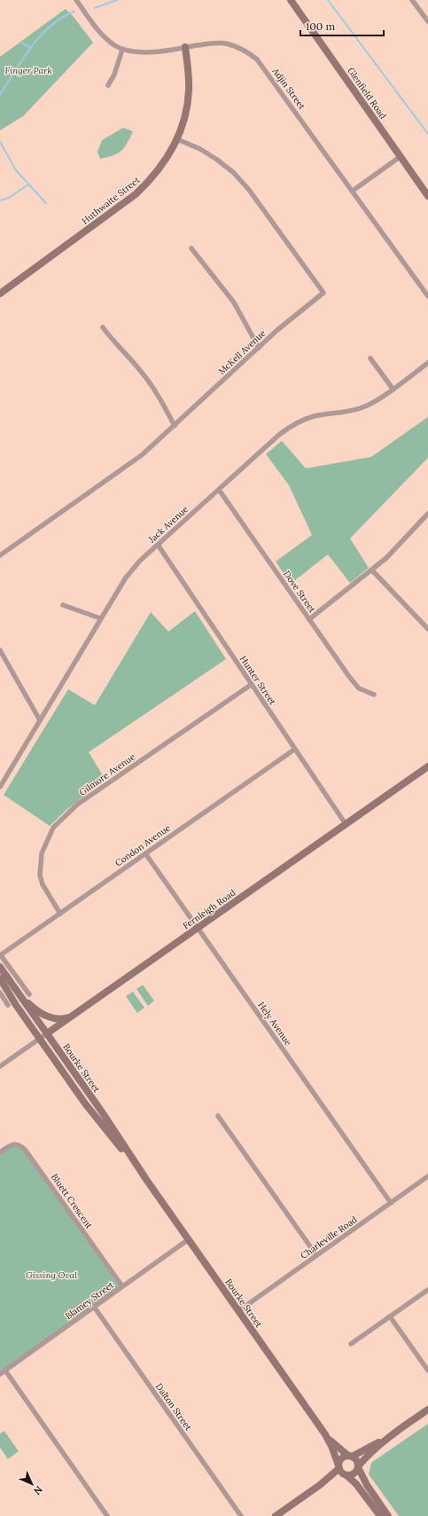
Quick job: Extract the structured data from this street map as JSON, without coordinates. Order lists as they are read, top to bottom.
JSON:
{
  "streets": {
    "main road": [
      "Glenfield Road",
      "Huthwaite Street",
      "Fernleigh Road",
      "Bourke Street"
    ],
    "street": [
      "Adjin Street",
      "McKell Avenue",
      "Jack Avenue",
      "Dove Street",
      "Hunter Street",
      "Gilmore Avenue",
      "Condon Avenue",
      "Hely Avenue",
      "Bluett Crescent",
      "Charleville Road",
      "Blamey Street",
      "Dalton Street"
    ]
  },
  "crossings": [
    ["Adjin Street", "Huthwaite Street"],
    ["Huthwaite Street", "McKell Avenue"],
    ["Jack Avenue", "Dove Street"],
    ["Jack Avenue", "Hunter Street"],
    ["Hunter Street", "Gilmore Avenue"],
    ["Hunter Street", "Condon Avenue"],
    ["Hunter Street", "Fernleigh Road"],
    ["Gilmore Avenue", "Condon Avenue"],
    ["Condon Avenue", "Hely Avenue"],
    ["Fernleigh Road", "Hely Avenue"],
    ["Fernleigh Road", "Bourke Street"],
    ["Hely Avenue", "Charleville Road"],
    ["Bourke Street", "Charleville Road"],
    ["Bourke Street", "Blamey Street"],
    ["Bluett Crescent", "Blamey Street"],
    ["Blamey Street", "Dalton Street"]
  ],
  "parks": ["Finger Park", "Gissing Oval"],
  "scale_bar": "100 m",
  "north": "bottom right"
}
